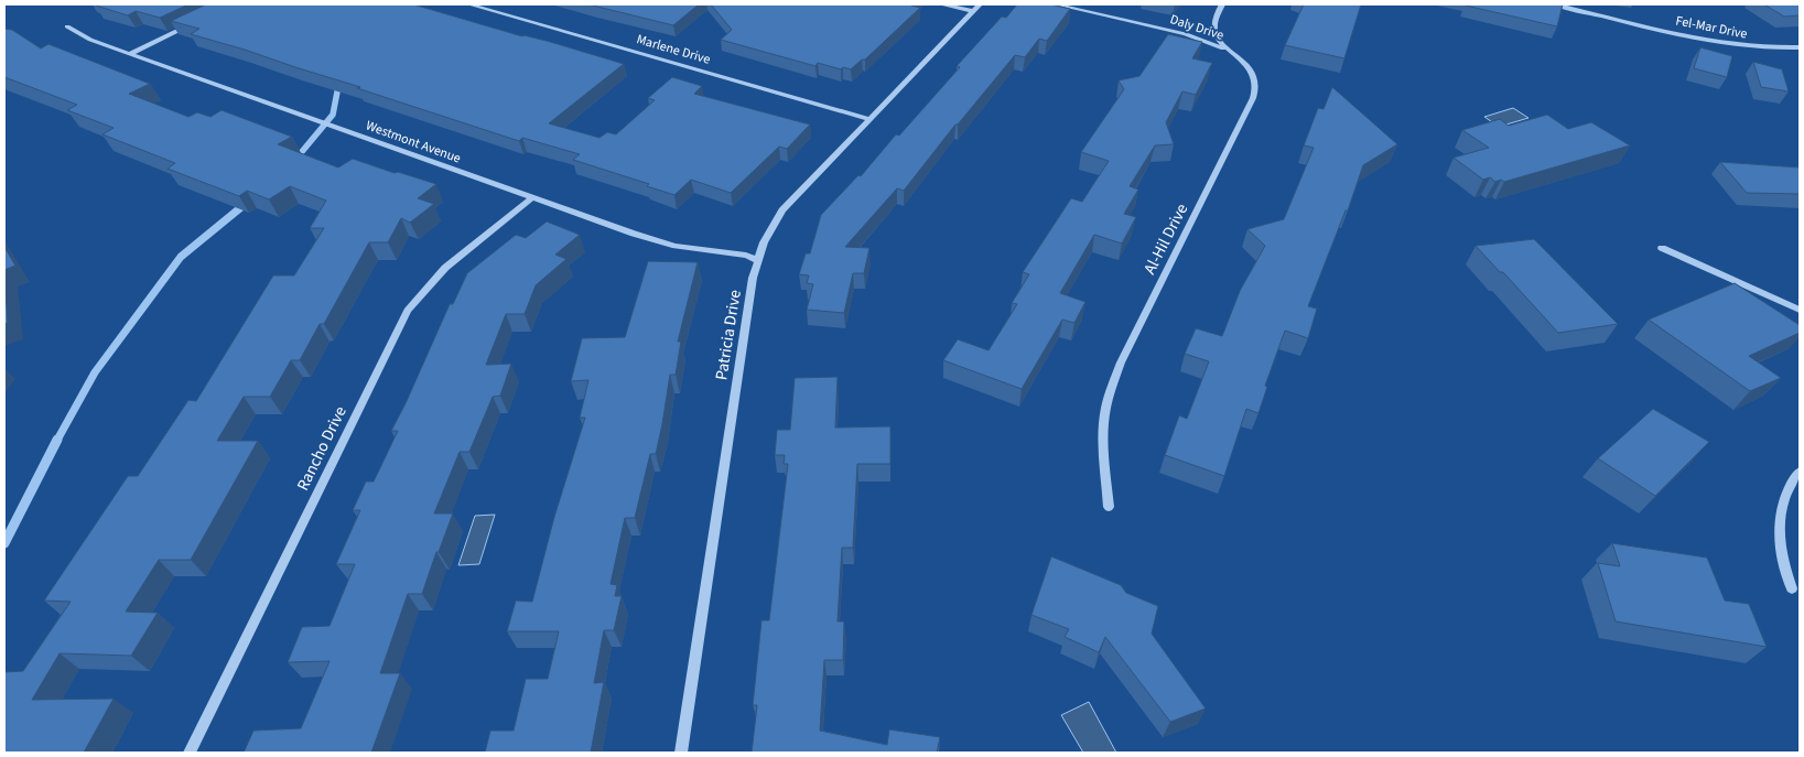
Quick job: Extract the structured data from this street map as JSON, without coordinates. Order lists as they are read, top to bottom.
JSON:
{
  "streets": {
    "street": [
      "Daly Drive",
      "Fel-Mar Drive",
      "Marlene Drive",
      "Westmont Avenue",
      "Al-Hil Drive",
      "Patricia Drive",
      "Rancho Drive"
    ]
  },
  "crossings": [
    ["Daly Drive", "Al-Hil Drive"],
    ["Marlene Drive", "Patricia Drive"],
    ["Westmont Avenue", "Patricia Drive"],
    ["Westmont Avenue", "Rancho Drive"]
  ]
}
